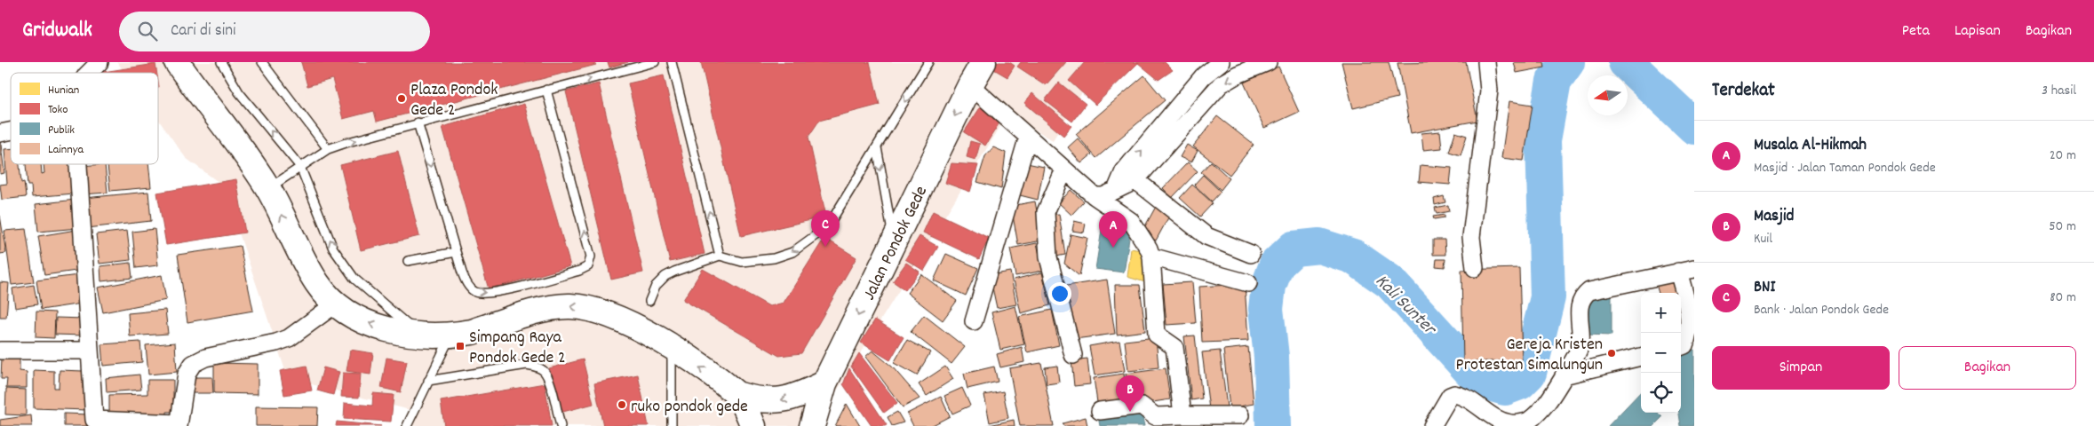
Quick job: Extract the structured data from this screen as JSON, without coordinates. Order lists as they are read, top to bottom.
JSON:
{
  "streets": {
    "main road": ["Jalan Pondok Gede"]
  },
  "one_way": ["Jalan Pondok Gede"],
  "water": ["Kali Sunter"],
  "places": {
    "other": ["Plaza Pondok Gede 2", "Gereja Kristen Protestan Simalungun", "ruko pondok gede"],
    "transit": ["Simpang Raya Pondok Gede 2"]
  },
  "legend": [
    "Hunian",
    "Toko",
    "Publik",
    "Lainnya"
  ],
  "north": "left",
  "page": {
    "header": "Gridwalk",
    "search": "Cari di sini",
    "nav": ["Peta", "Lapisan", "Bagikan"],
    "heading": ["Terdekat", "3 hasil"],
    "list": [
      {
        "mark": "A",
        "name": "Musala Al-Hikmah",
        "note": "Masjid · Jalan Taman Pondok Gede",
        "value": "20 m"
      },
      {
        "mark": "B",
        "name": "Masjid",
        "note": "Kuil",
        "value": "50 m"
      },
      {
        "mark": "C",
        "name": "BNI",
        "note": "Bank · Jalan Pondok Gede",
        "value": "80 m"
      }
    ],
    "pins": ["C", "A", "B"],
    "map_buttons": ["+", "−"],
    "buttons": ["Simpan", "Bagikan"]
  }
}
